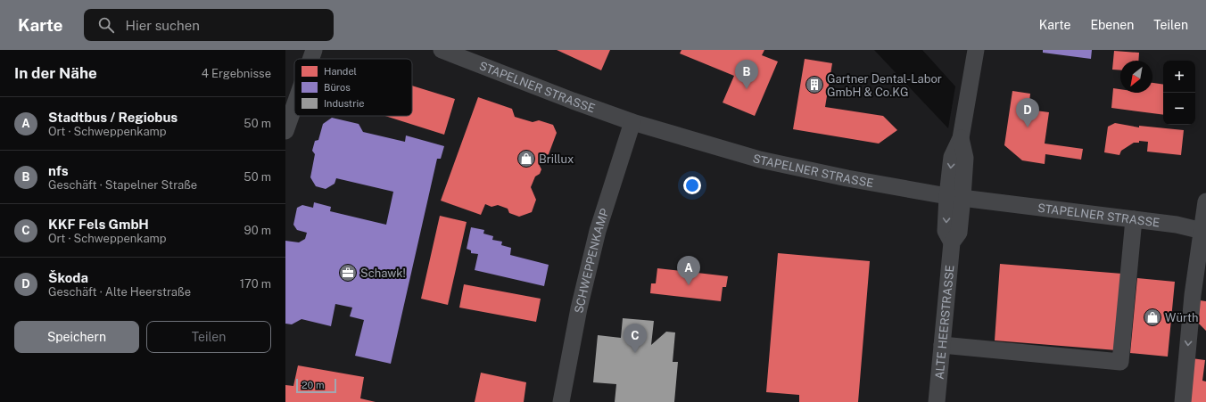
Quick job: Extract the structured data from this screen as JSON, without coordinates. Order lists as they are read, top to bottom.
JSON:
{
  "streets": {
    "street": ["STAPELNER STRASSE", "SCHWEPPENKAMP", "ALTE HEERSTRASSE"]
  },
  "crossings": [
    ["STAPELNER STRASSE", "SCHWEPPENKAMP"],
    ["STAPELNER STRASSE", "ALTE HEERSTRASSE"]
  ],
  "places": {
    "building": ["Gartner Dental-Labor GmbH & Co.KG"],
    "shop": ["Brillux", "Würth"],
    "office": ["Schawk!"]
  },
  "legend": ["Handel", "Büros", "Industrie"],
  "scale_bar": "20 m",
  "north": "bottom left",
  "page": {
    "header": "Karte",
    "search": "Hier suchen",
    "nav": ["Karte", "Ebenen", "Teilen"],
    "heading": ["In der Nähe", "4 Ergebnisse"],
    "pins": [
      "B",
      "D",
      "A",
      "C"
    ],
    "map_buttons": ["+", "−"],
    "list": [
      {
        "mark": "A",
        "name": "Stadtbus / Regiobus",
        "note": "Ort · Schweppenkamp",
        "value": "50 m"
      },
      {
        "mark": "B",
        "name": "nfs",
        "note": "Geschäft · Stapelner Straße",
        "value": "50 m"
      },
      {
        "mark": "C",
        "name": "KKF Fels GmbH",
        "note": "Ort · Schweppenkamp",
        "value": "90 m"
      },
      {
        "mark": "D",
        "name": "Škoda",
        "note": "Geschäft · Alte Heerstraße",
        "value": "170 m"
      }
    ],
    "buttons": ["Speichern", "Teilen"],
    "scale": "20 m"
  }
}
